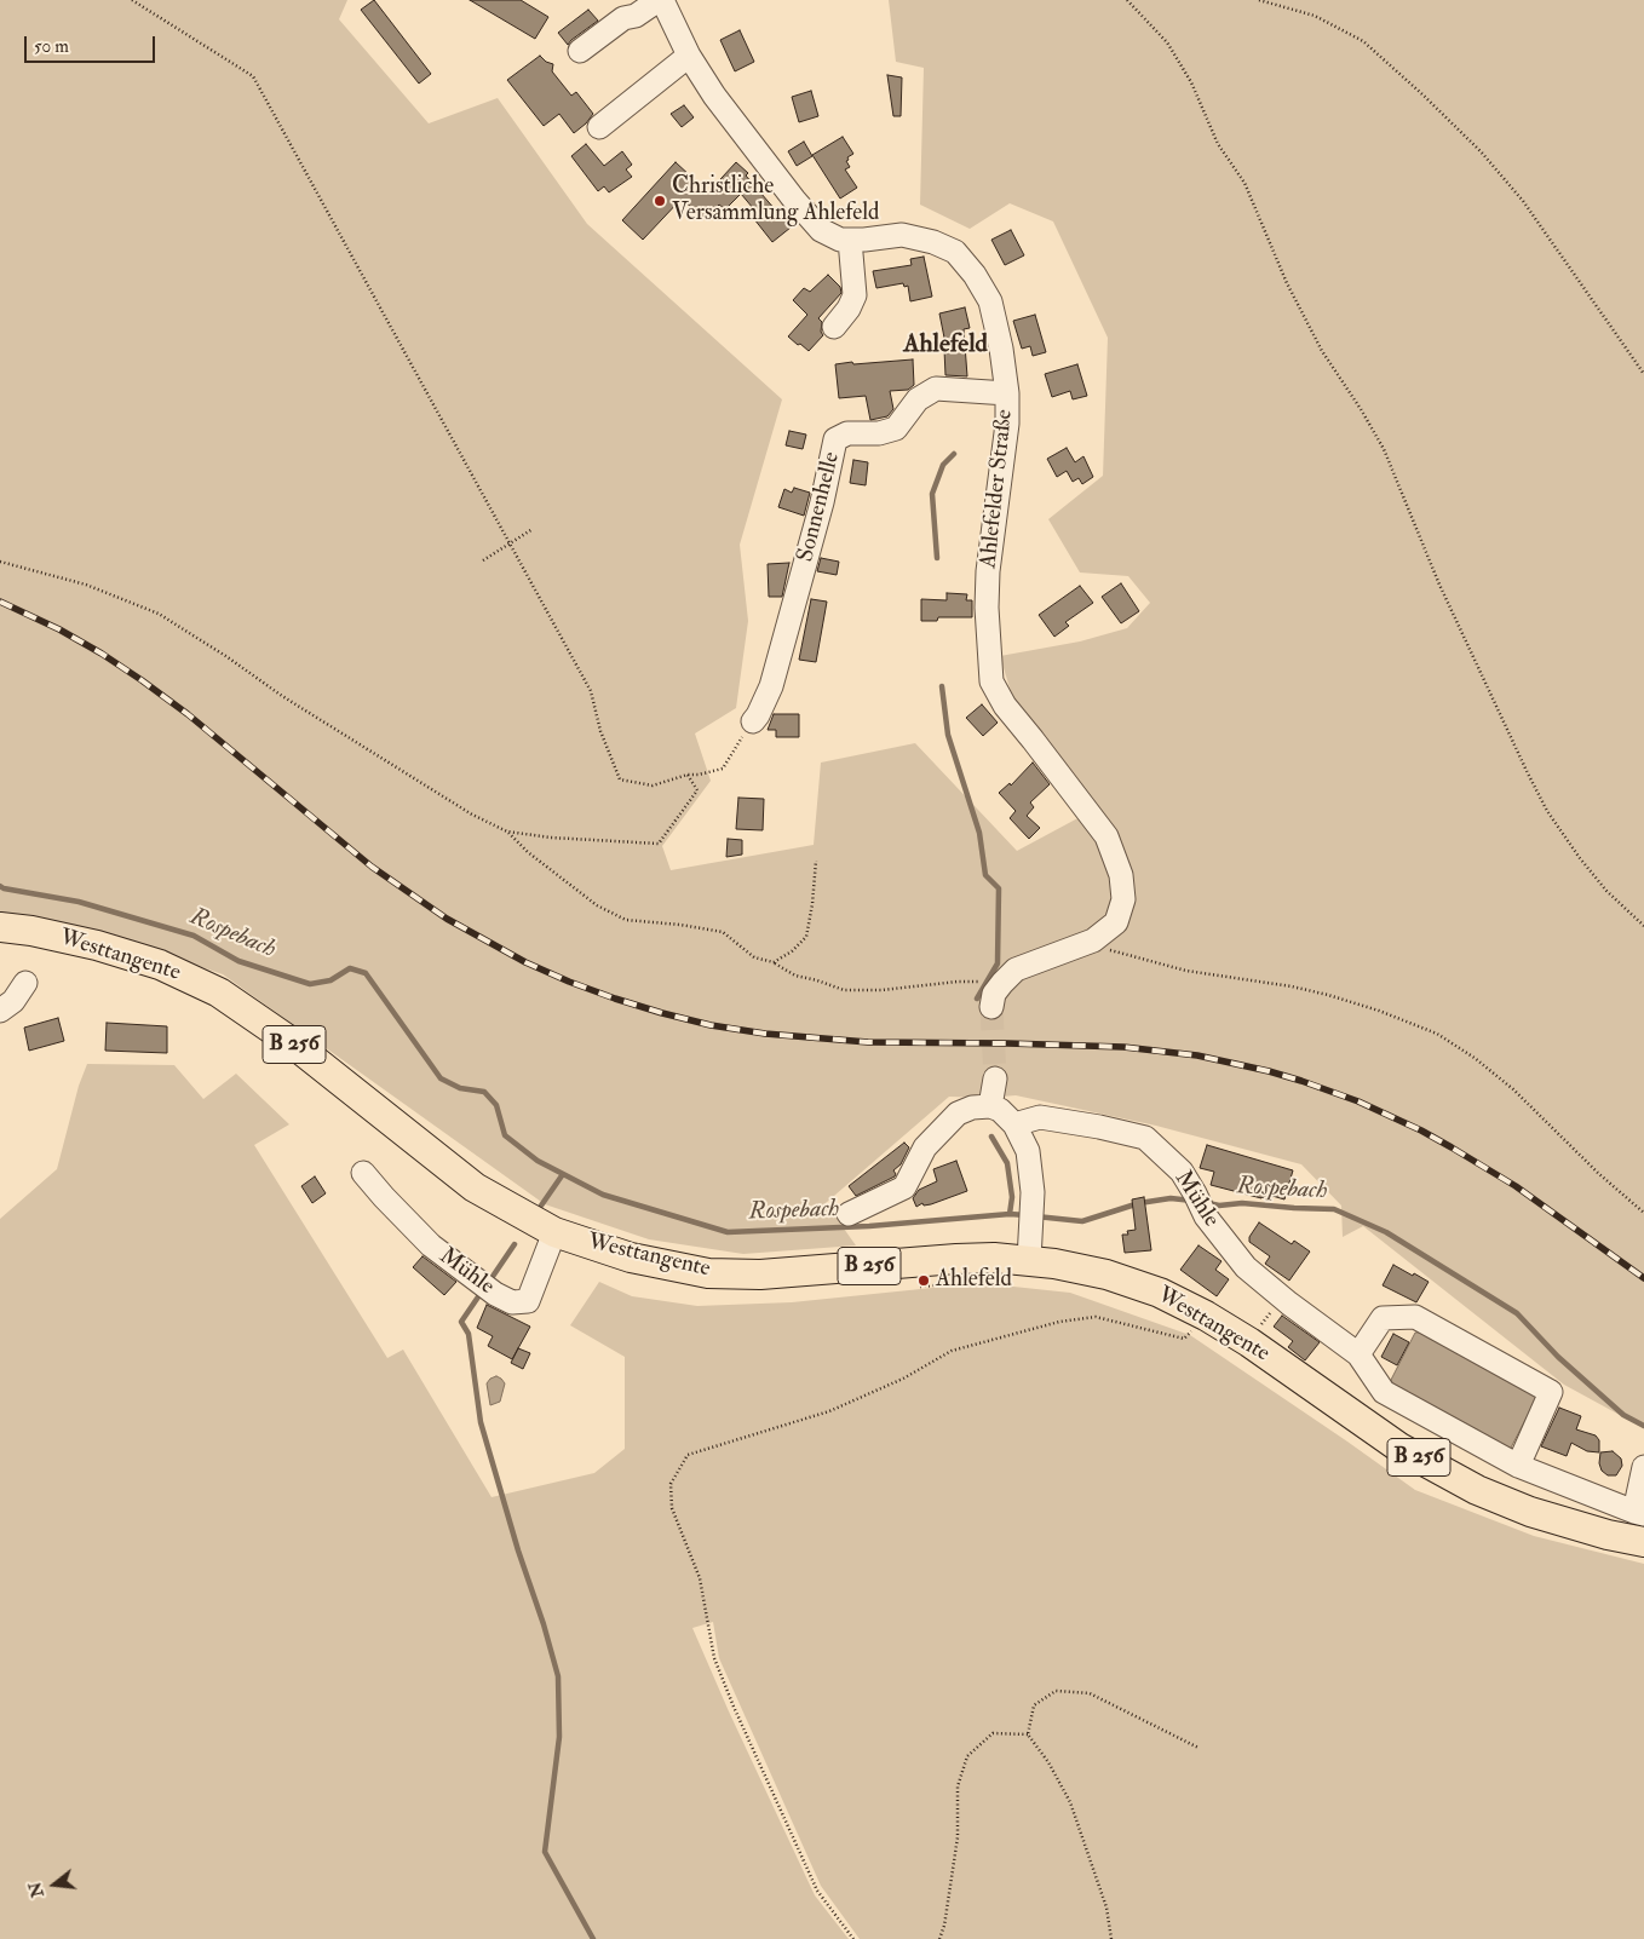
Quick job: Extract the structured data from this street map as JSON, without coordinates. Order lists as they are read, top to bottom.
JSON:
{
  "streets": {
    "main road": ["Westtangente", "B 256"],
    "street": ["Ahlefelder Straße", "Sonnenhelle", "Mühle"]
  },
  "crossings": [
    ["Ahlefelder Straße", "Sonnenhelle"],
    ["Westtangente", "Mühle"]
  ],
  "districts": ["Ahlefeld"],
  "water": ["Rospebach"],
  "places": ["Christliche Versammlung Ahlefeld", "Ahlefeld"],
  "scale_bar": "50 m",
  "north": "left"
}
